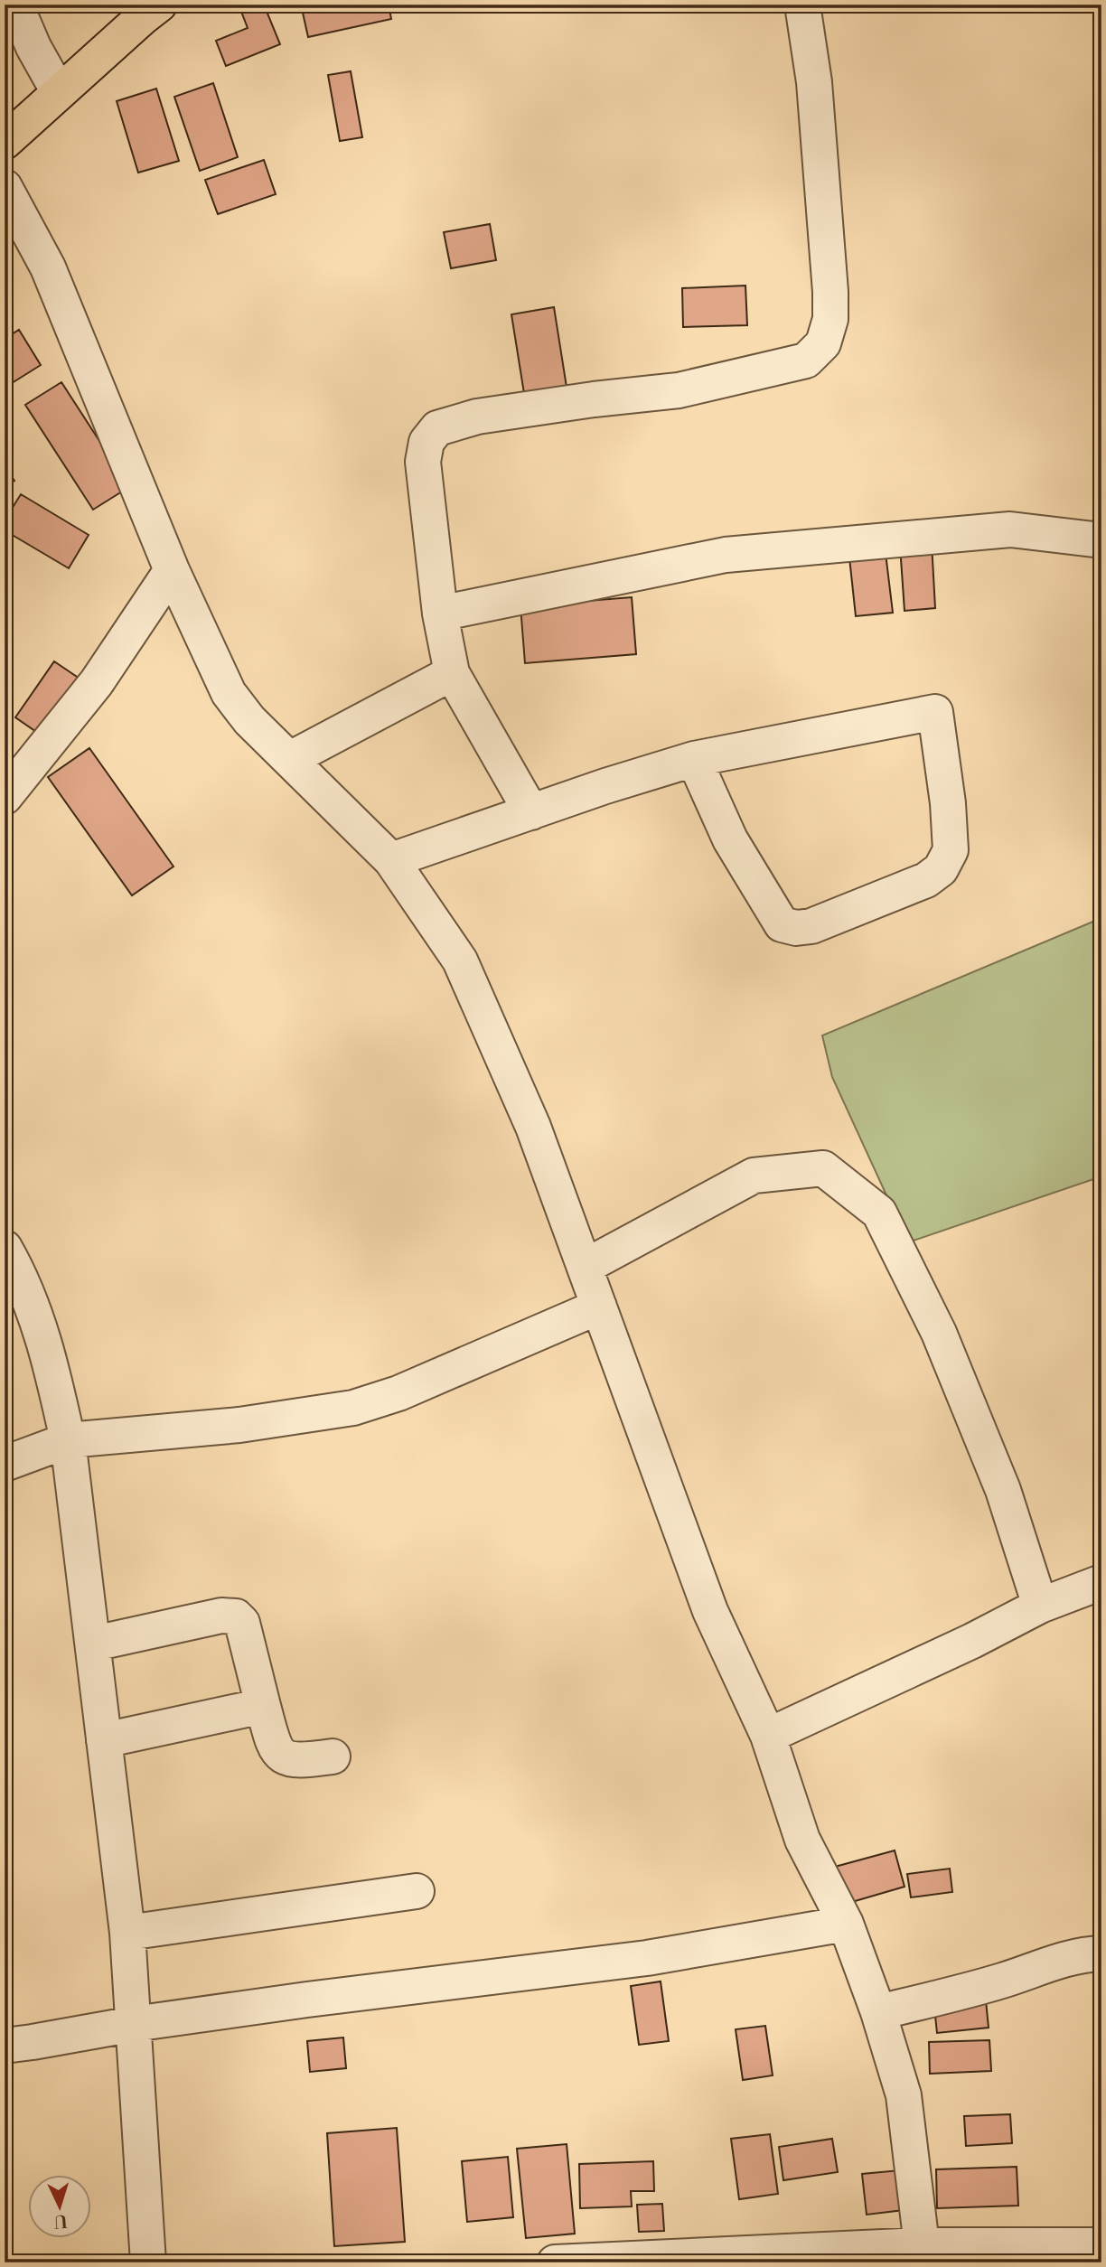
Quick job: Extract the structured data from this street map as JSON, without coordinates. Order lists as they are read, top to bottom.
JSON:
{
  "north": "bottom"
}
